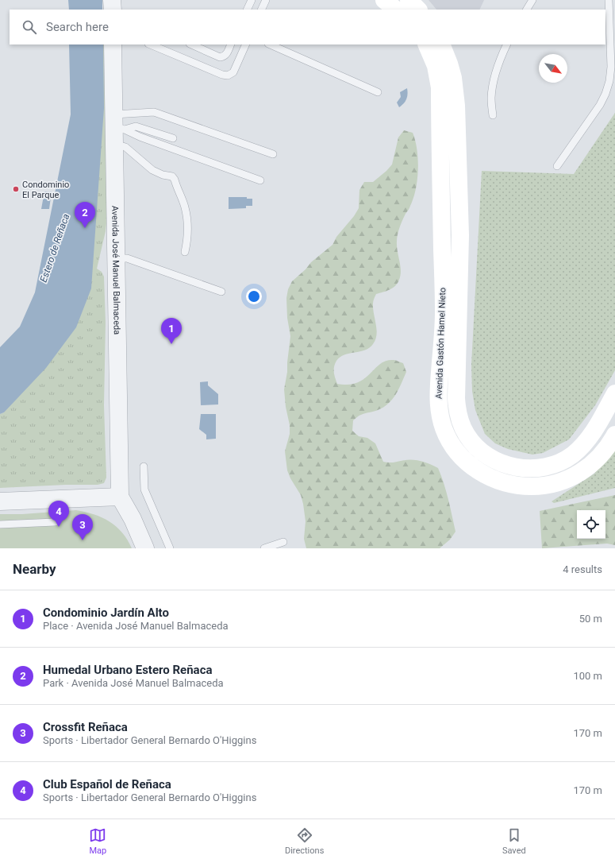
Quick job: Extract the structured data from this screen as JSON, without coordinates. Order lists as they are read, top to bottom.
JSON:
{
  "streets": {
    "main road": ["Avenida Gastón Hamel Nieto"],
    "street": ["Avenida José Manuel Balmaceda"]
  },
  "water": ["Estero de Reñaca"],
  "places": ["Condominio El Parque"],
  "north": "bottom right",
  "page": {
    "search": "Search here",
    "pins": [
      "2",
      "1",
      "4",
      "3"
    ],
    "heading": ["Nearby", "4 results"],
    "list": [
      {
        "mark": "1",
        "name": "Condominio Jardín Alto",
        "note": "Place · Avenida José Manuel Balmaceda",
        "value": "50 m"
      },
      {
        "mark": "2",
        "name": "Humedal Urbano Estero Reñaca",
        "note": "Park · Avenida José Manuel Balmaceda",
        "value": "100 m"
      },
      {
        "mark": "3",
        "name": "Crossfit Reñaca",
        "note": "Sports · Libertador General Bernardo O'Higgins",
        "value": "170 m"
      },
      {
        "mark": "4",
        "name": "Club Español de Reñaca",
        "note": "Sports · Libertador General Bernardo O'Higgins",
        "value": "170 m"
      }
    ],
    "nav": ["Map", "Directions", "Saved"]
  }
}
